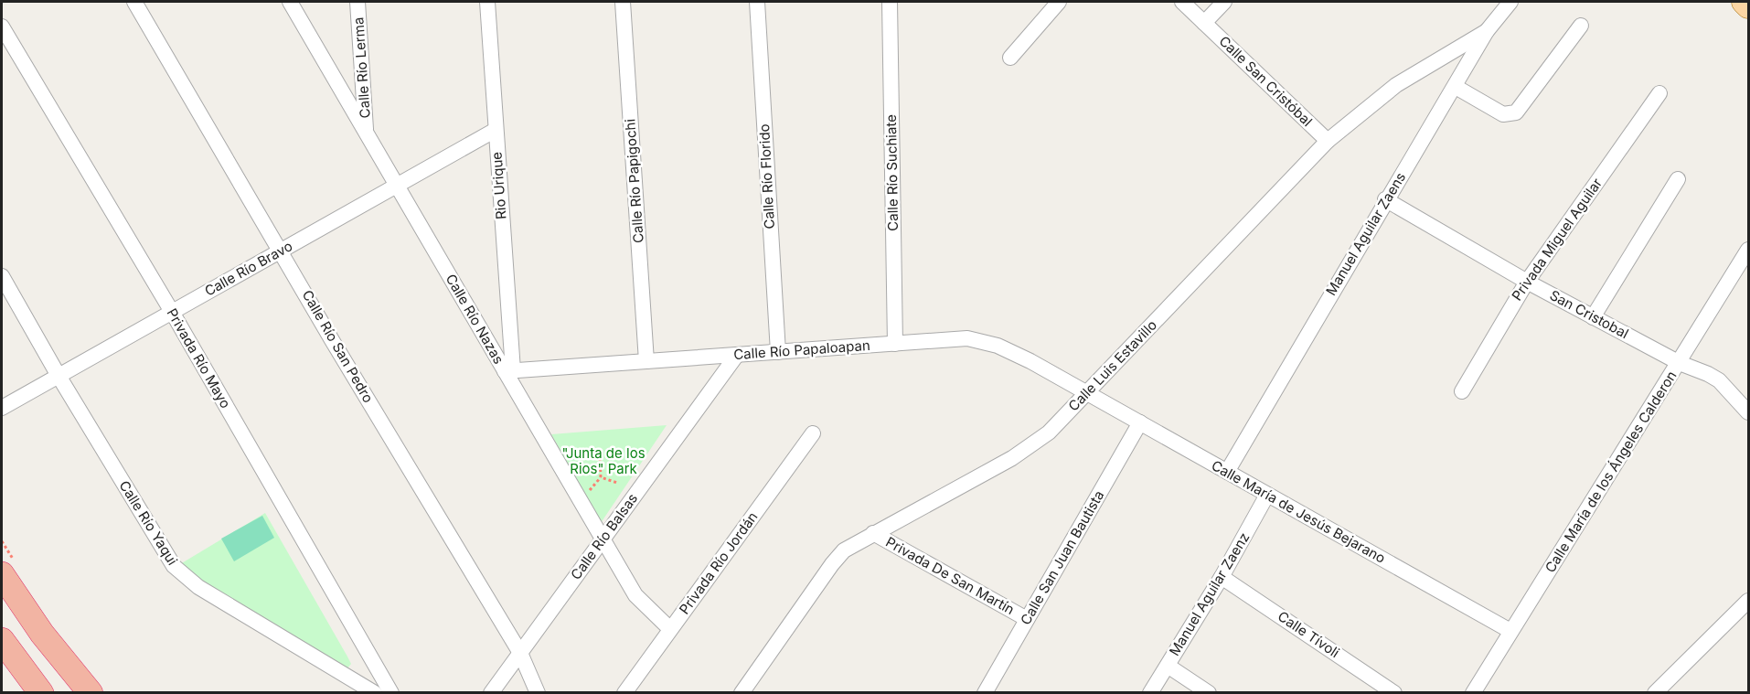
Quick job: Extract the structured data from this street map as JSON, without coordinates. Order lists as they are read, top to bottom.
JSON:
{
  "streets": {
    "street": [
      "Calle Río Lerma",
      "Calle San Cristóbal",
      "Calle Río Suchiate",
      "Calle Río Florido",
      "Calle Río Papigochi",
      "Rio Urique",
      "Manuel Aguilar Zaens",
      "Privada Miguel Aguilar",
      "Calle Río Bravo",
      "San Cristobal",
      "Calle Río Nazas",
      "Calle Río San Pedro",
      "Calle Río Papaloapan",
      "Privada Río Mayo",
      "Calle Luis Estavillo",
      "Calle María de los Ángeles Calderon",
      "Calle María de Jesús Bejarano",
      "Calle Río Yaqui",
      "Calle Río Balsas",
      "Calle San Juan Bautista",
      "Privada Río Jordán",
      "Privada De San Martín",
      "Manuel Aguilar Zaenz",
      "Calle Tívoli"
    ]
  },
  "crossings": [
    ["Calle Río Lerma", "Calle Río Nazas"],
    ["Calle San Cristóbal", "Calle Luis Estavillo"],
    ["Calle Río Suchiate", "Calle Río Papaloapan"],
    ["Calle Río Florido", "Calle Río Papaloapan"],
    ["Calle Río Papigochi", "Calle Río Papaloapan"],
    ["Rio Urique", "Calle Río Bravo"],
    ["Rio Urique", "Calle Río Nazas"],
    ["Rio Urique", "Calle Río Papaloapan"],
    ["Manuel Aguilar Zaens", "San Cristobal"],
    ["Manuel Aguilar Zaens", "Calle Luis Estavillo"],
    ["Manuel Aguilar Zaens", "Calle María de Jesús Bejarano"],
    ["Privada Miguel Aguilar", "San Cristobal"],
    ["Calle Río Bravo", "Calle Río Nazas"],
    ["Calle Río Bravo", "Calle Río San Pedro"],
    ["Calle Río Bravo", "Privada Río Mayo"],
    ["Calle Río Bravo", "Calle Río Yaqui"],
    ["San Cristobal", "Calle María de los Ángeles Calderon"],
    ["Calle Río Nazas", "Calle Río Papaloapan"],
    ["Calle Río Nazas", "Calle Río Balsas"],
    ["Calle Río Nazas", "Privada Río Jordán"],
    ["Calle Río San Pedro", "Calle Río Balsas"],
    ["Calle Río Papaloapan", "Calle Luis Estavillo"],
    ["Calle Río Papaloapan", "Calle María de Jesús Bejarano"],
    ["Calle Río Papaloapan", "Calle Río Balsas"],
    ["Calle Luis Estavillo", "Calle María de Jesús Bejarano"],
    ["Calle Luis Estavillo", "Privada De San Martín"],
    ["Calle María de los Ángeles Calderon", "Calle María de Jesús Bejarano"],
    ["Calle María de Jesús Bejarano", "Calle San Juan Bautista"],
    ["Calle María de Jesús Bejarano", "Manuel Aguilar Zaenz"],
    ["Calle San Juan Bautista", "Privada De San Martín"],
    ["Manuel Aguilar Zaenz", "Calle Tívoli"]
  ],
  "parks": ["\"Junta de los Rios\" Park"]
}
